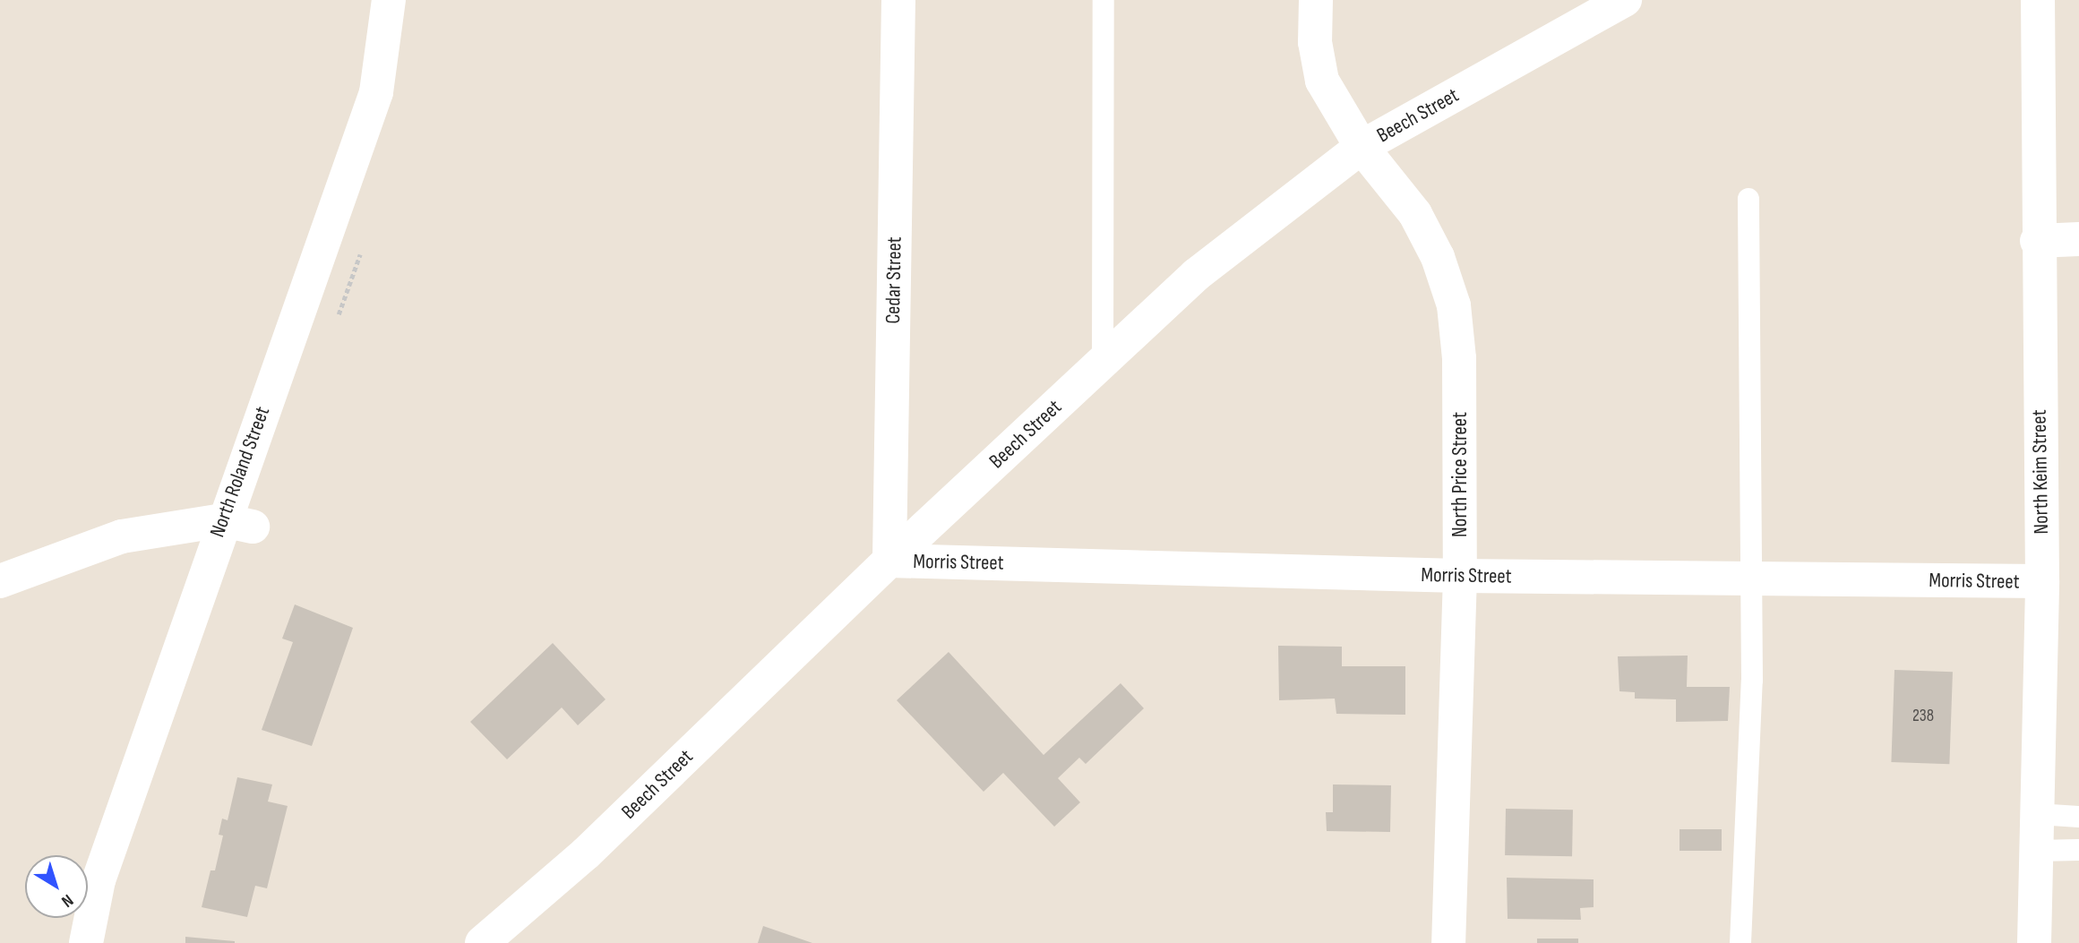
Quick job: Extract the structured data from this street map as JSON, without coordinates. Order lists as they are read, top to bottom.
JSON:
{
  "streets": {
    "street": [
      "Beech Street",
      "Cedar Street",
      "North Roland Street",
      "North Keim Street",
      "North Price Street",
      "Morris Street"
    ]
  },
  "crossings": [
    ["Beech Street", "Cedar Street"],
    ["Beech Street", "North Price Street"],
    ["Beech Street", "Morris Street"],
    ["Cedar Street", "Morris Street"],
    ["North Keim Street", "Morris Street"],
    ["North Price Street", "Morris Street"]
  ],
  "house_numbers": ["238"],
  "north": "bottom right"
}
